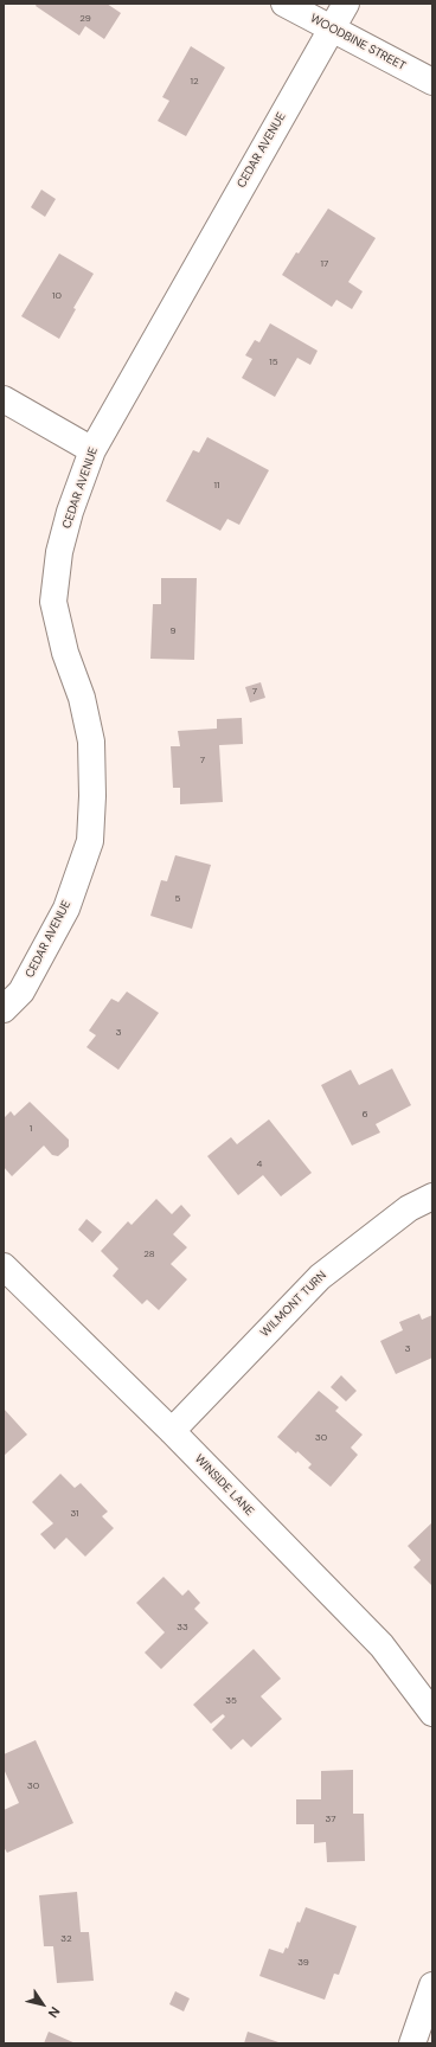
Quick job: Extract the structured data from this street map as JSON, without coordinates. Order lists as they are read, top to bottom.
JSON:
{
  "streets": {
    "street": [
      "WOODBINE STREET",
      "CEDAR AVENUE",
      "WILMONT TURN",
      "WINSIDE LANE"
    ]
  },
  "crossings": [
    ["WOODBINE STREET", "CEDAR AVENUE"],
    ["WILMONT TURN", "WINSIDE LANE"]
  ],
  "house_numbers": [
    "29",
    "12",
    "17",
    "10",
    "15",
    "11",
    "9",
    "7",
    "7",
    "5",
    "3",
    "6",
    "1",
    "4",
    "28",
    "3",
    "30",
    "31",
    "33",
    "35",
    "30",
    "37",
    "32",
    "39"
  ],
  "north": "bottom right"
}
